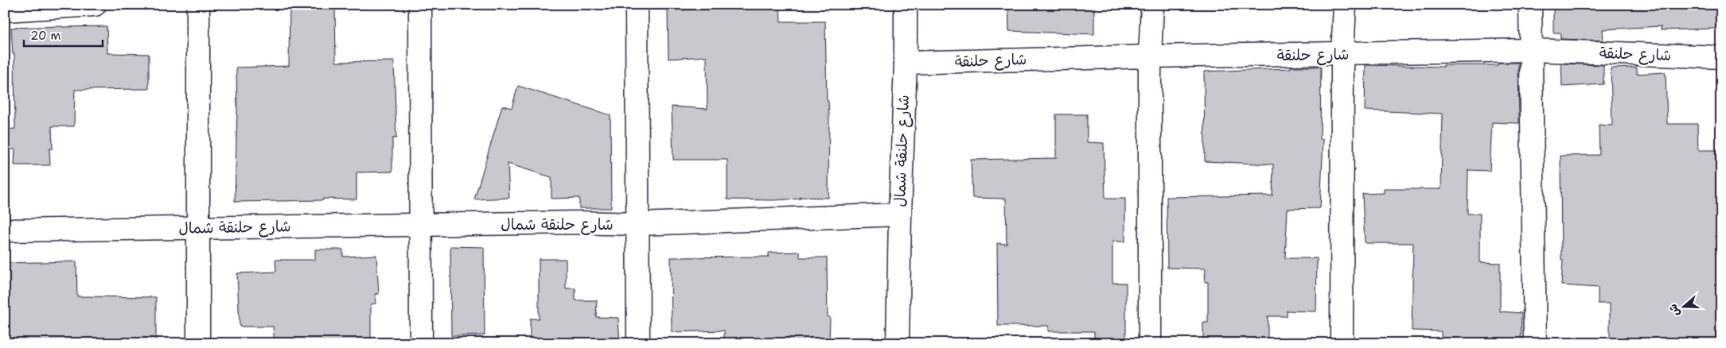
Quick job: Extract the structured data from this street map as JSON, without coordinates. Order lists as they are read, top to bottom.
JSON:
{
  "streets": {
    "street": ["شارع حلنقة", "شارع حلنقة شمال"]
  },
  "crossings": [
    ["شارع حلنقة", "شارع حلنقة شمال"]
  ],
  "scale_bar": "20 m",
  "north": "left"
}
